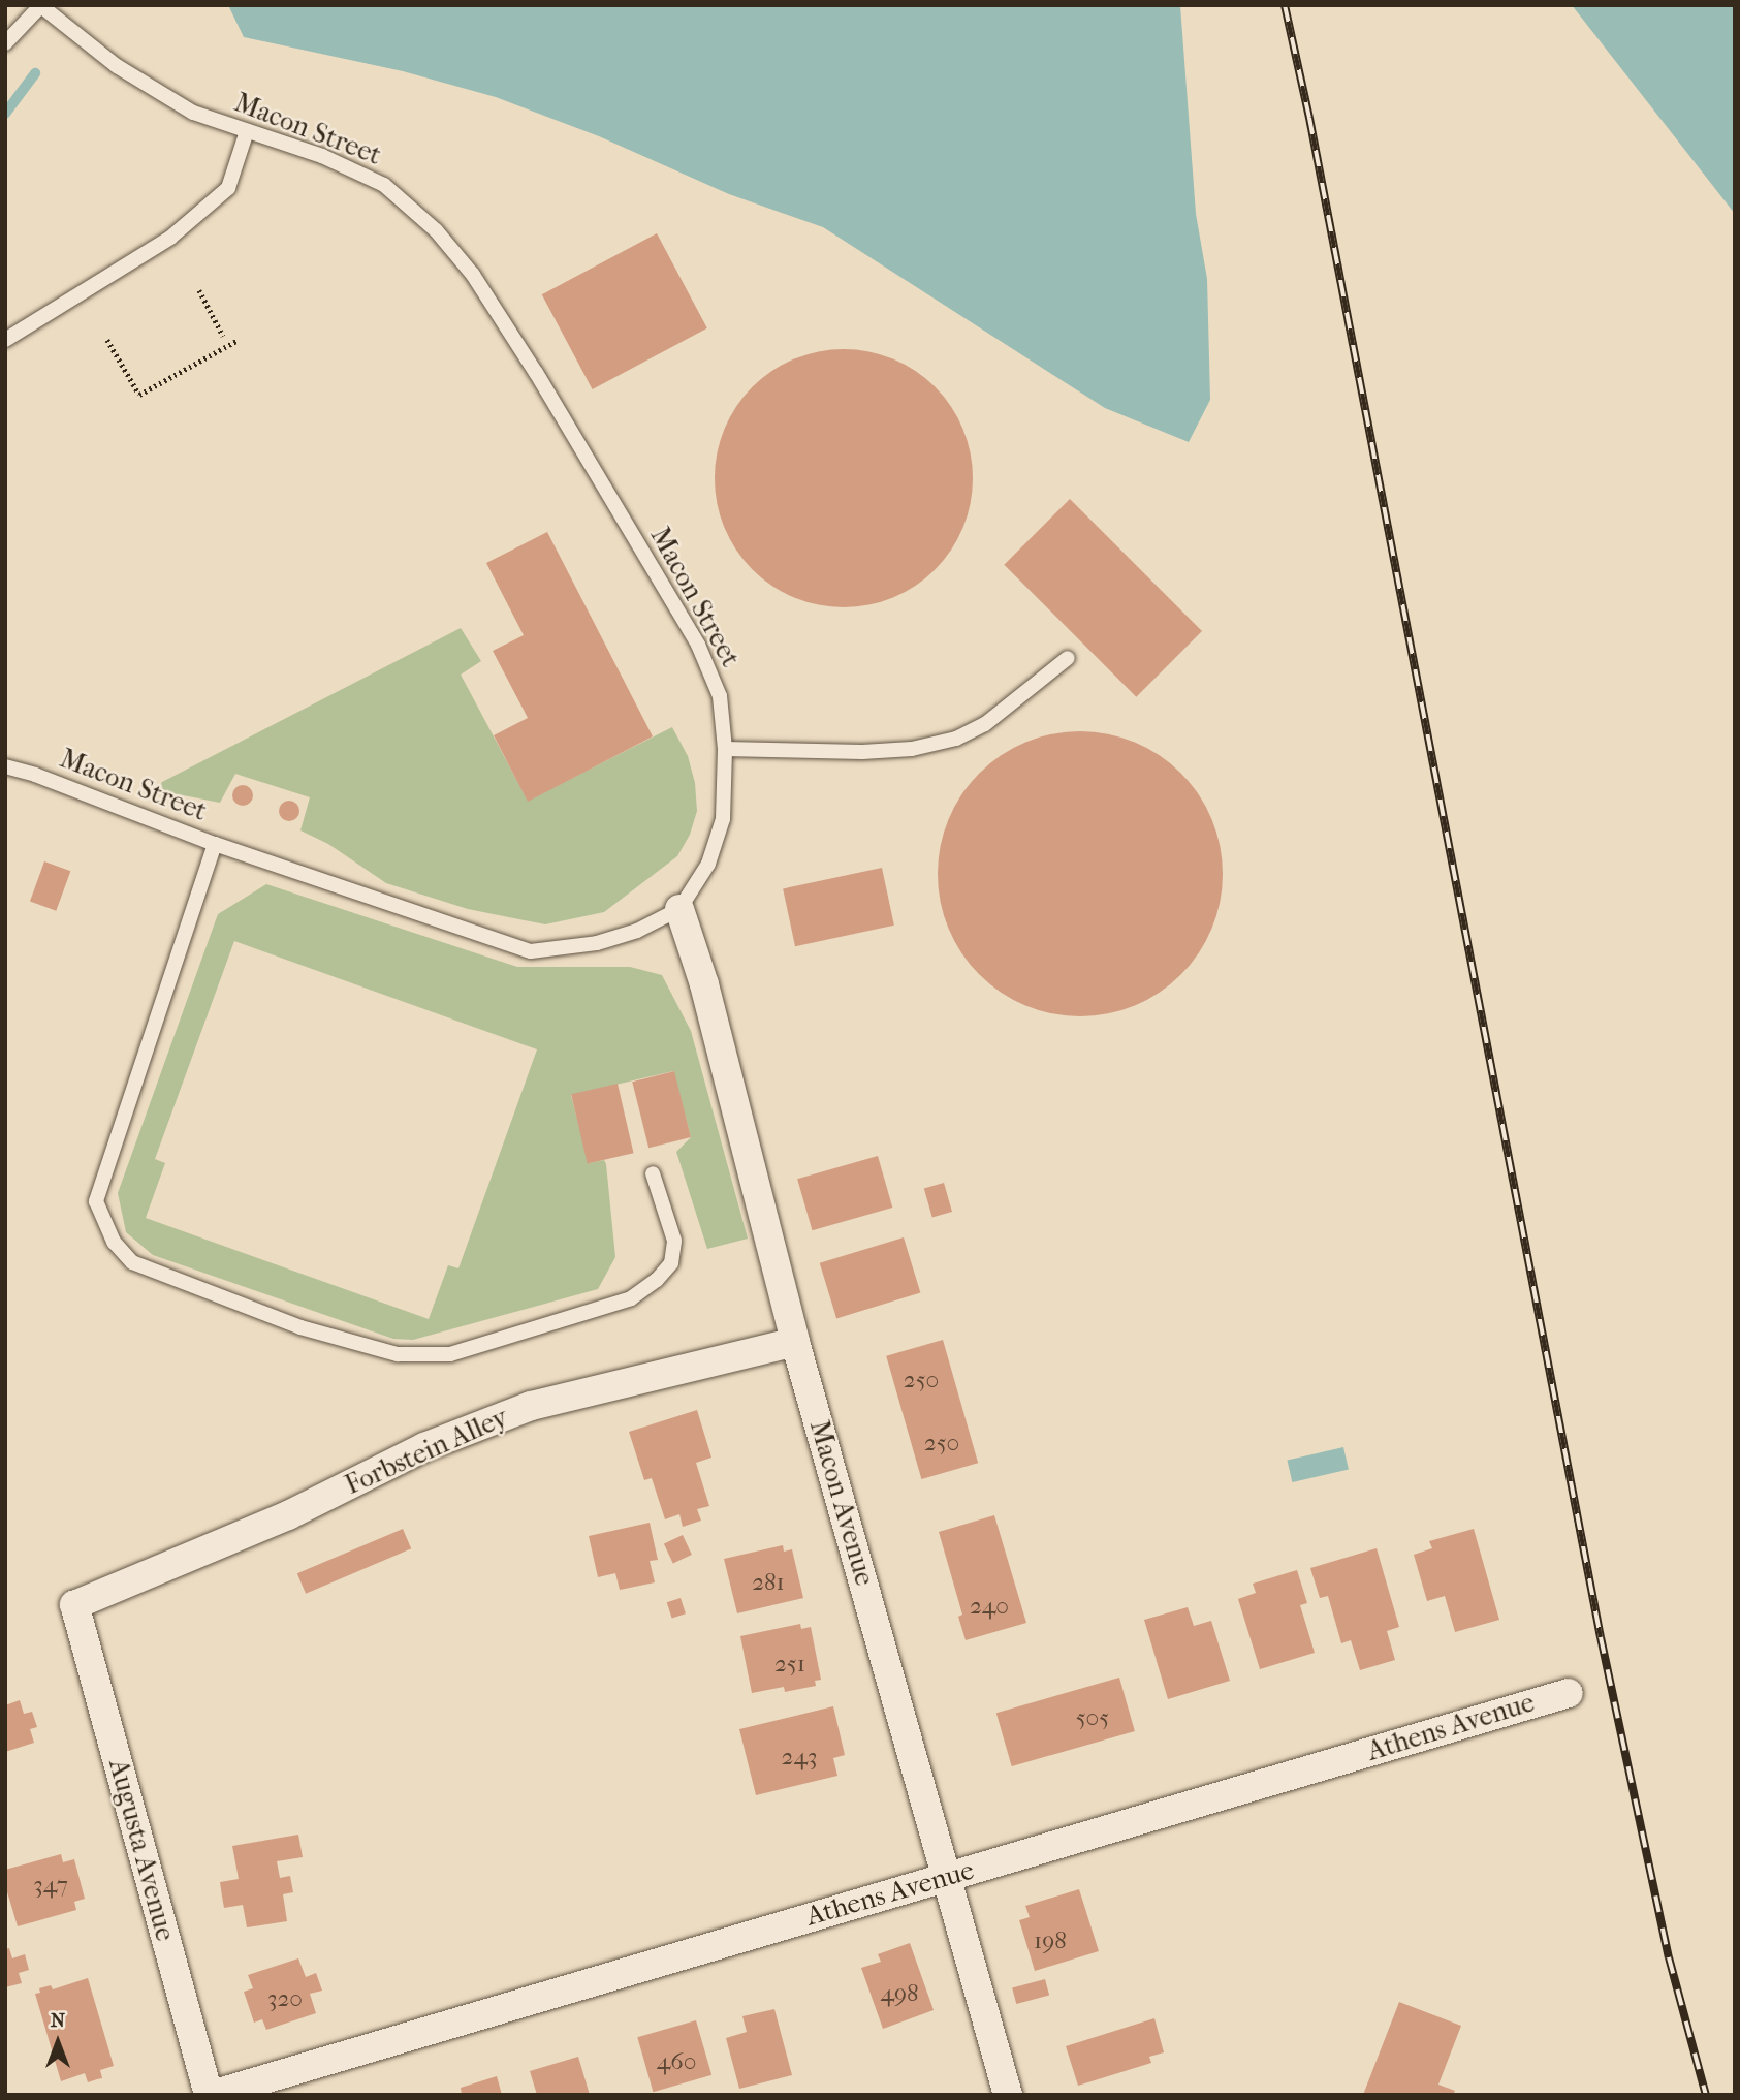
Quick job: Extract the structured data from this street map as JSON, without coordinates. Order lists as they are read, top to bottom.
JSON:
{
  "streets": {
    "street": [
      "Forbstein Alley",
      "Macon Avenue",
      "Athens Avenue",
      "Augusta Avenue"
    ],
    "lane": ["Macon Street"]
  },
  "crossings": [
    ["Macon Street", "Macon Avenue"],
    ["Forbstein Alley", "Macon Avenue"],
    ["Forbstein Alley", "Augusta Avenue"],
    ["Macon Avenue", "Athens Avenue"],
    ["Athens Avenue", "Augusta Avenue"]
  ],
  "house_numbers": [
    "250",
    "250",
    "281",
    "240",
    "251",
    "505",
    "243",
    "347",
    "198",
    "498",
    "320",
    "460"
  ],
  "north": "top"
}
